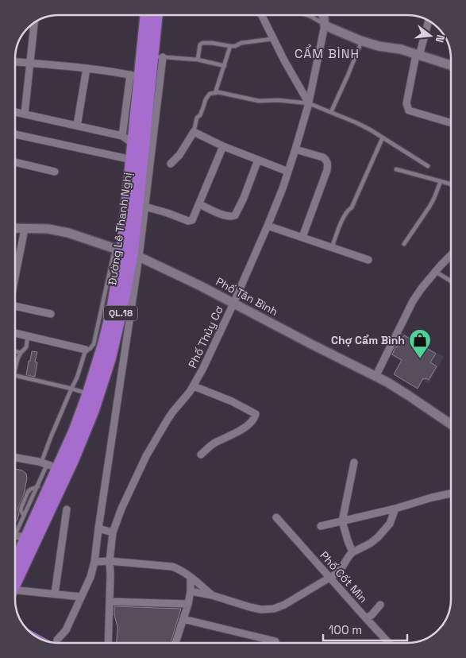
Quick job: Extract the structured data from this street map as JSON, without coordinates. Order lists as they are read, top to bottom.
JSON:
{
  "streets": {
    "highway": ["Đường Lê Thanh Nghị", "QL.18"],
    "street": ["Phố Tân Bình", "Phố Thủy Cơ", "Phố Cốt Mìn"]
  },
  "crossings": [
    ["Đường Lê Thanh Nghị", "Phố Tân Bình"],
    ["Phố Tân Bình", "Phố Thủy Cơ"]
  ],
  "districts": ["CẨM BÌNH"],
  "places": {
    "shop": ["Chợ Cẩm Bình"]
  },
  "scale_bar": "100 m",
  "north": "right"
}
